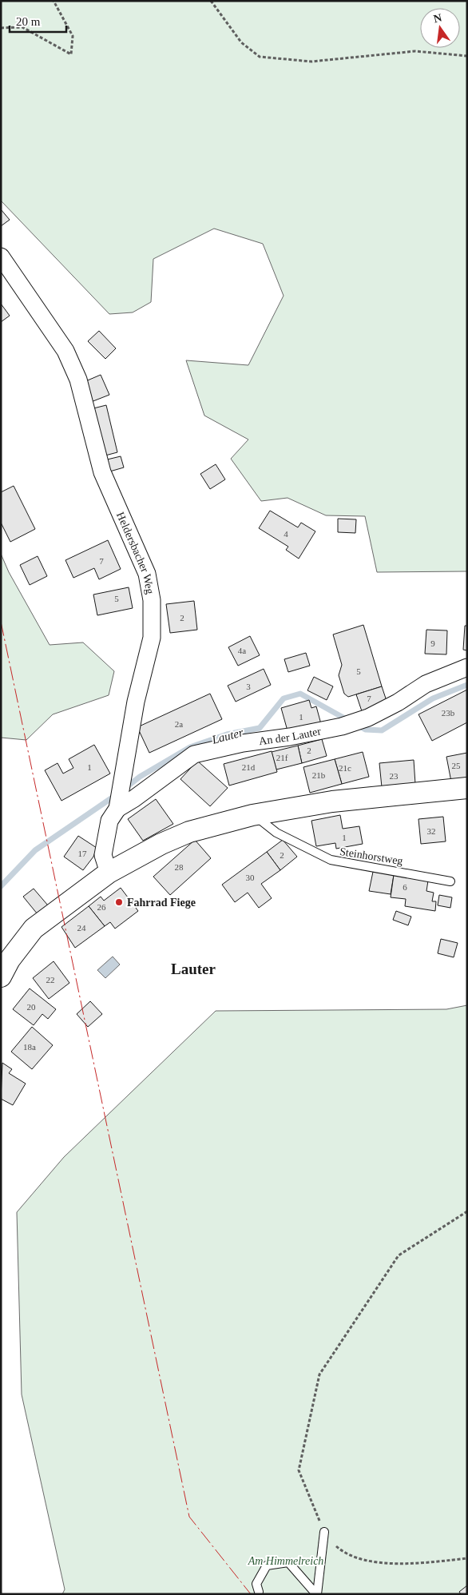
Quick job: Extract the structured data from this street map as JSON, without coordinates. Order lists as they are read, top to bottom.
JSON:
{
  "streets": {
    "street": ["Heldersbacher Weg", "An der Lauter"],
    "lane": ["Steinhorstweg"]
  },
  "crossings": [
    ["Heldersbacher Weg", "An der Lauter"]
  ],
  "districts": ["Lauter"],
  "water": ["Lauter"],
  "parks": ["Am Himmelreich"],
  "places": ["Fahrrad Fiege"],
  "house_numbers": [
    "4",
    "7",
    "5",
    "2",
    "9",
    "4a",
    "5",
    "3",
    "7",
    "23b",
    "1",
    "2a",
    "2",
    "21f",
    "25",
    "1",
    "21d",
    "21c",
    "21b",
    "23",
    "32",
    "1",
    "17",
    "2",
    "28",
    "30",
    "6",
    "26",
    "24",
    "22",
    "20",
    "18a"
  ],
  "scale_bar": "20 m",
  "north": "top"
}
